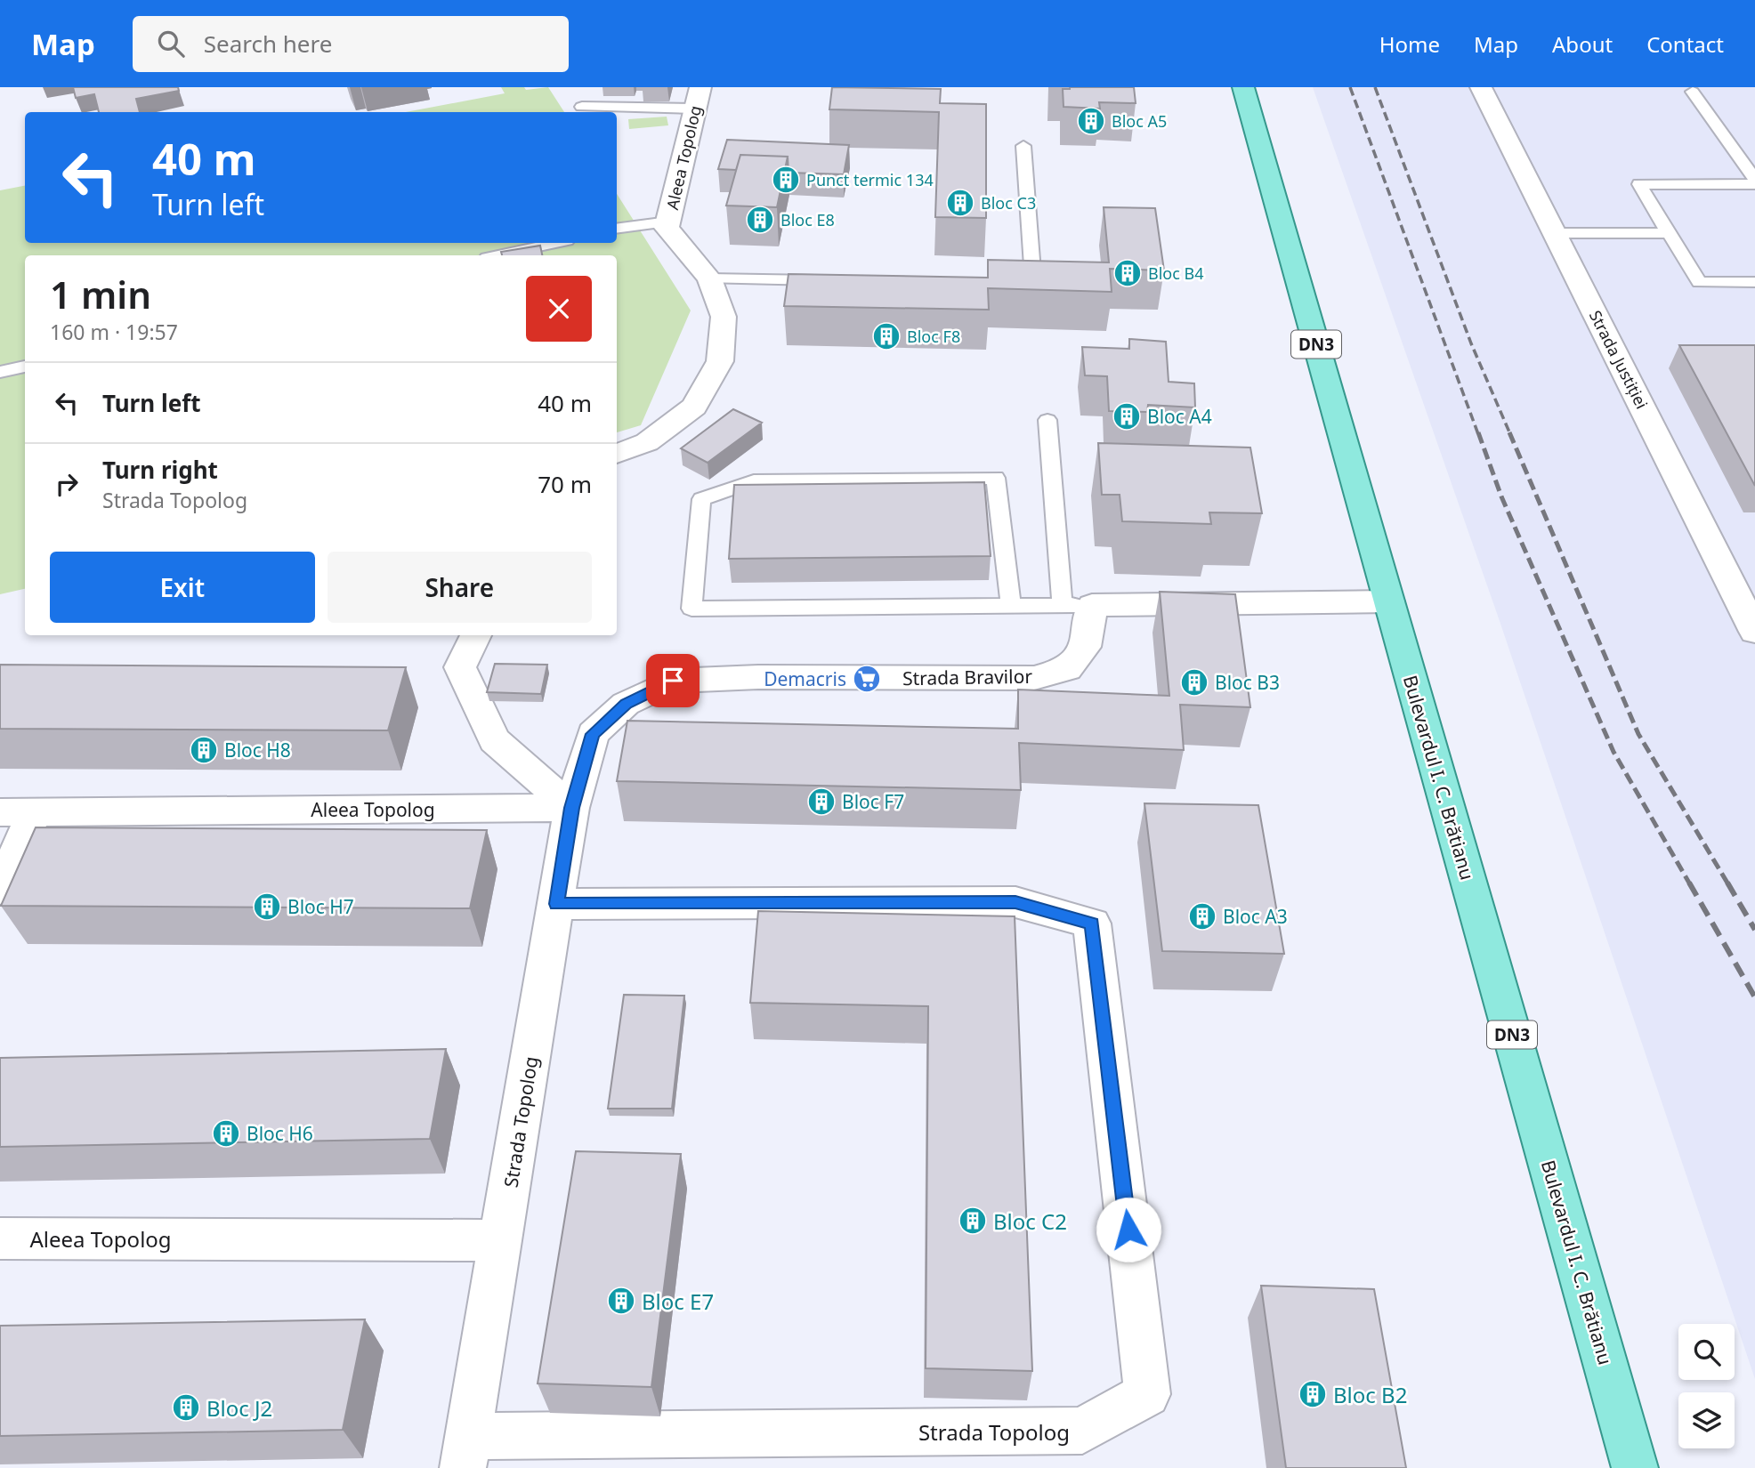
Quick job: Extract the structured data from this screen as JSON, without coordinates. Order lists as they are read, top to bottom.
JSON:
{
  "streets": {
    "main road": ["DN3", "Bulevardul I. C. Brătianu"],
    "street": [
      "Aleea Topolog",
      "Strada Justiției",
      "Strada Bravilor",
      "Strada Topolog"
    ]
  },
  "crossings": [
    ["Aleea Topolog", "Strada Bravilor"],
    ["Aleea Topolog", "Strada Topolog"],
    ["Strada Bravilor", "Strada Topolog"]
  ],
  "places": {
    "building": [
      "Bloc A5",
      "Punct termic 134",
      "Bloc C3",
      "Bloc E8",
      "Bloc B4",
      "Bloc F8",
      "Bloc A4",
      "Bloc B3",
      "Bloc H8",
      "Bloc F7",
      "Bloc H7",
      "Bloc A3",
      "Bloc H6",
      "Bloc C2",
      "Bloc E7",
      "Bloc B2",
      "Bloc J2"
    ],
    "supermarket": ["Demacris"]
  },
  "page": {
    "header": "Map",
    "search": "Search here",
    "nav": [
      "Home",
      "Map",
      "About",
      "Contact"
    ],
    "turn": ["40 m", "Turn left"],
    "heading": ["1 min", "160 m · 19:57"],
    "list": [
      {
        "name": "Turn left",
        "value": "40 m"
      },
      {
        "name": "Turn right",
        "note": "Strada Topolog",
        "value": "70 m"
      }
    ],
    "buttons": ["Exit", "Share"]
  }
}
